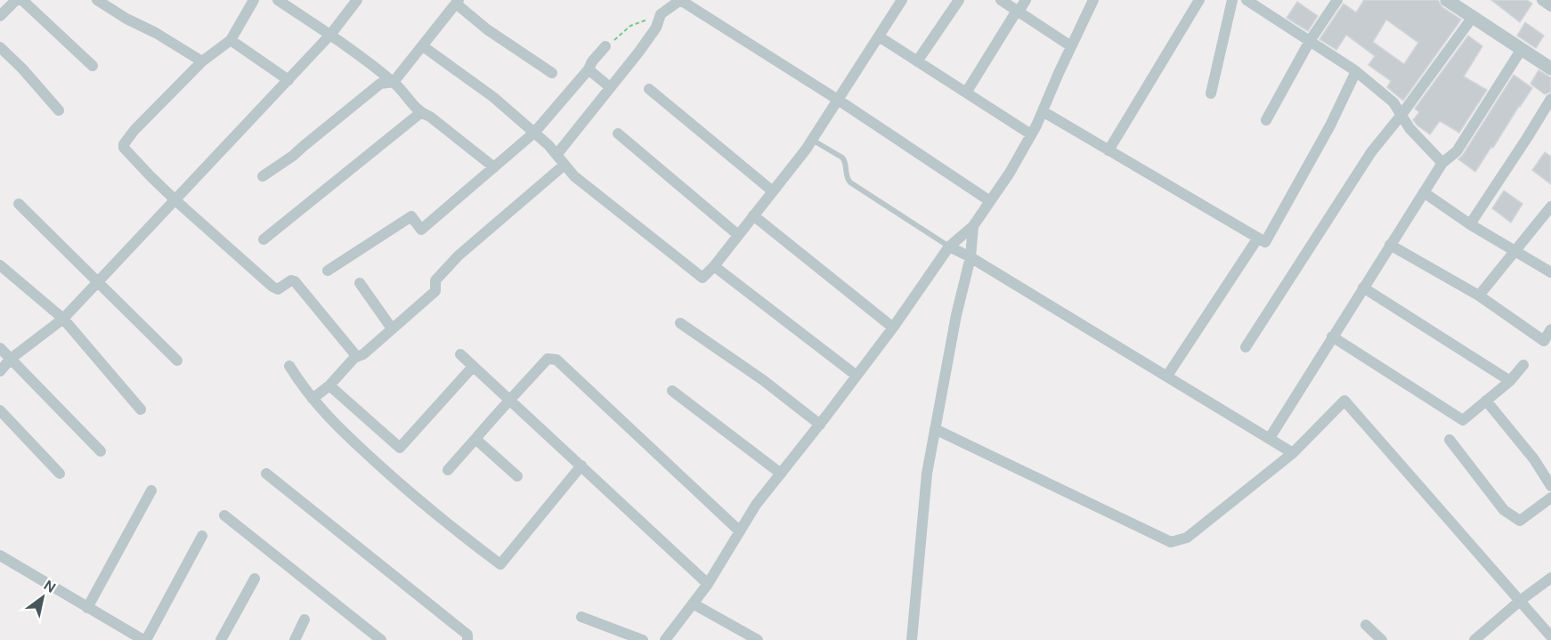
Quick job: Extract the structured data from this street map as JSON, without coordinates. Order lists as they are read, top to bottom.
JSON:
{
  "north": "top right"
}
